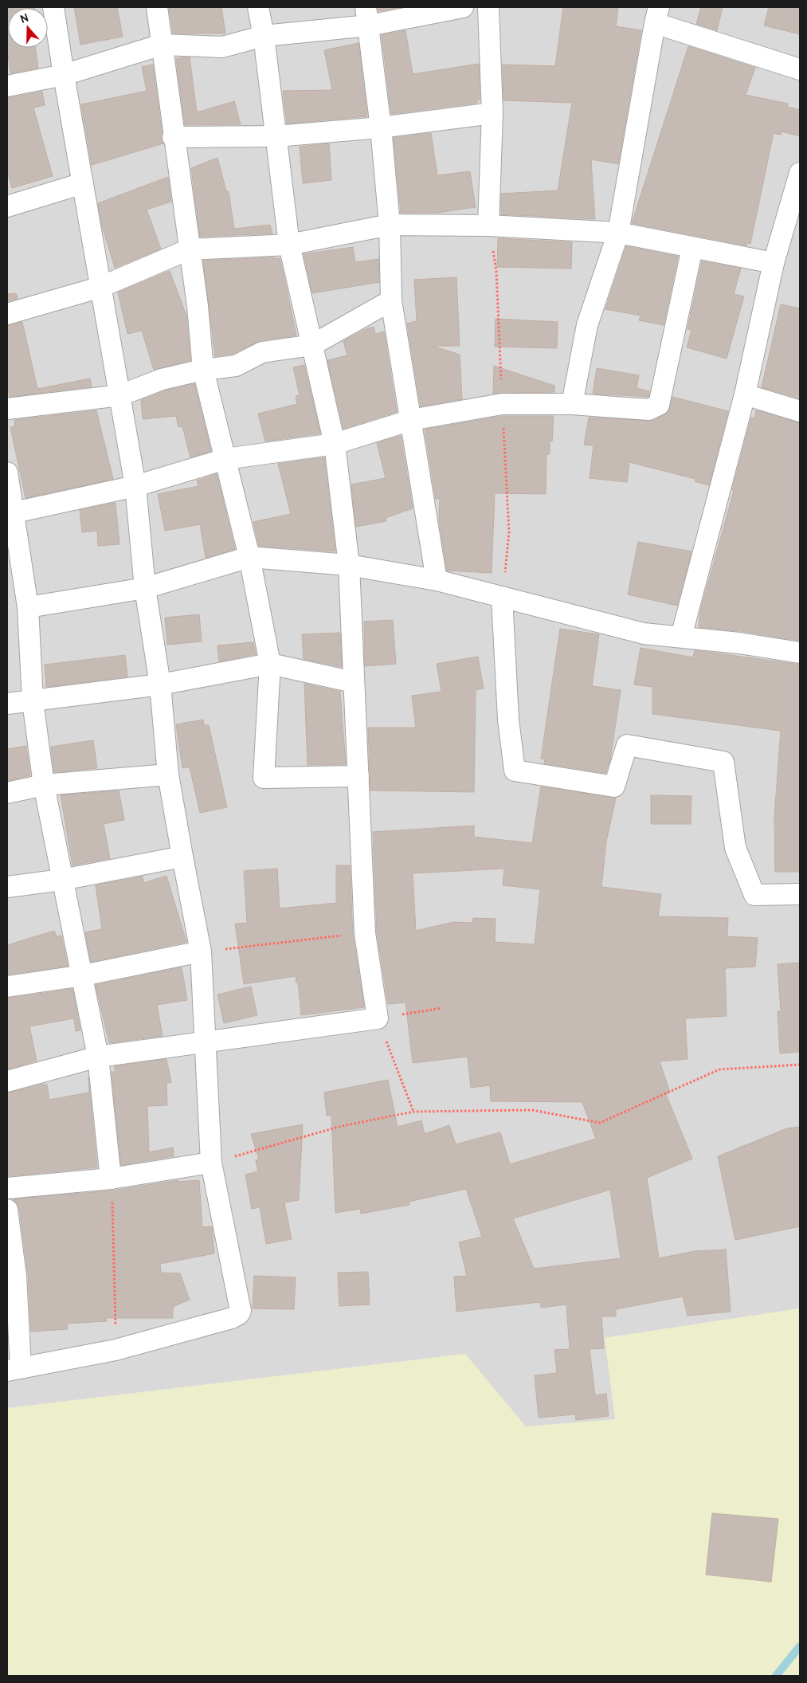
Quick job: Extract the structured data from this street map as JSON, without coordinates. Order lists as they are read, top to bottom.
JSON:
{
  "north": "top"
}
